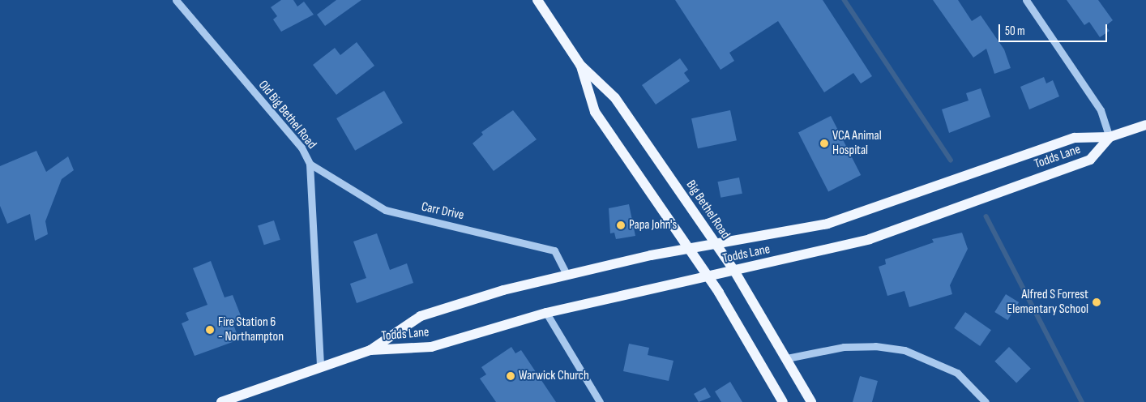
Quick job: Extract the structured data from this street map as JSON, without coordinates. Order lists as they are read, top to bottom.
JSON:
{
  "streets": {
    "main road": ["Todds Lane", "Big Bethel Road"],
    "street": ["Old Big Bethel Road", "Carr Drive"]
  },
  "crossings": [
    ["Old Big Bethel Road", "Todds Lane"],
    ["Old Big Bethel Road", "Carr Drive"],
    ["Todds Lane", "Big Bethel Road"],
    ["Todds Lane", "Carr Drive"]
  ],
  "places": [
    "VCA Animal Hospital",
    "Papa John's",
    "Alfred S Forrest Elementary School",
    "Fire Station 6 - Northampton",
    "Warwick Church"
  ],
  "scale_bar": "50 m"
}
